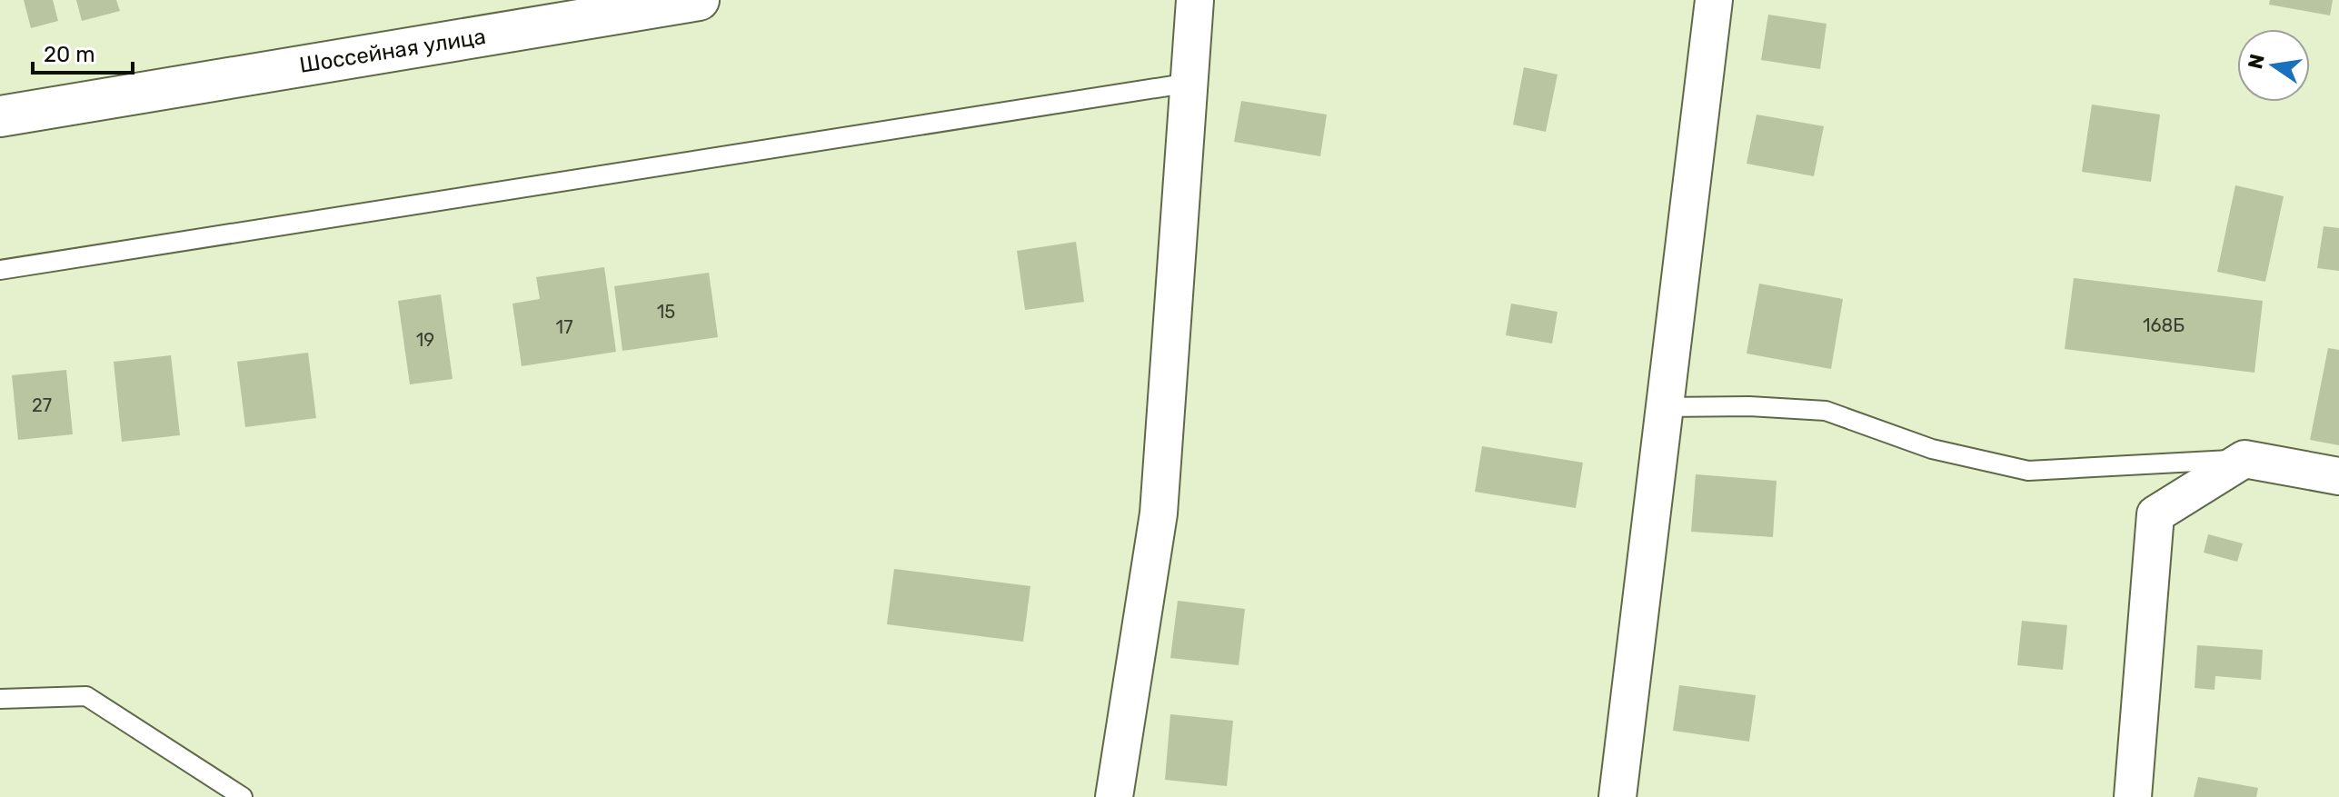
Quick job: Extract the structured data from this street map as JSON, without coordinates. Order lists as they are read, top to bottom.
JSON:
{
  "streets": {
    "main road": ["Шоссейная улица"]
  },
  "house_numbers": [
    "15",
    "168Б",
    "17",
    "19",
    "27"
  ],
  "scale_bar": "20 m",
  "north": "left"
}
